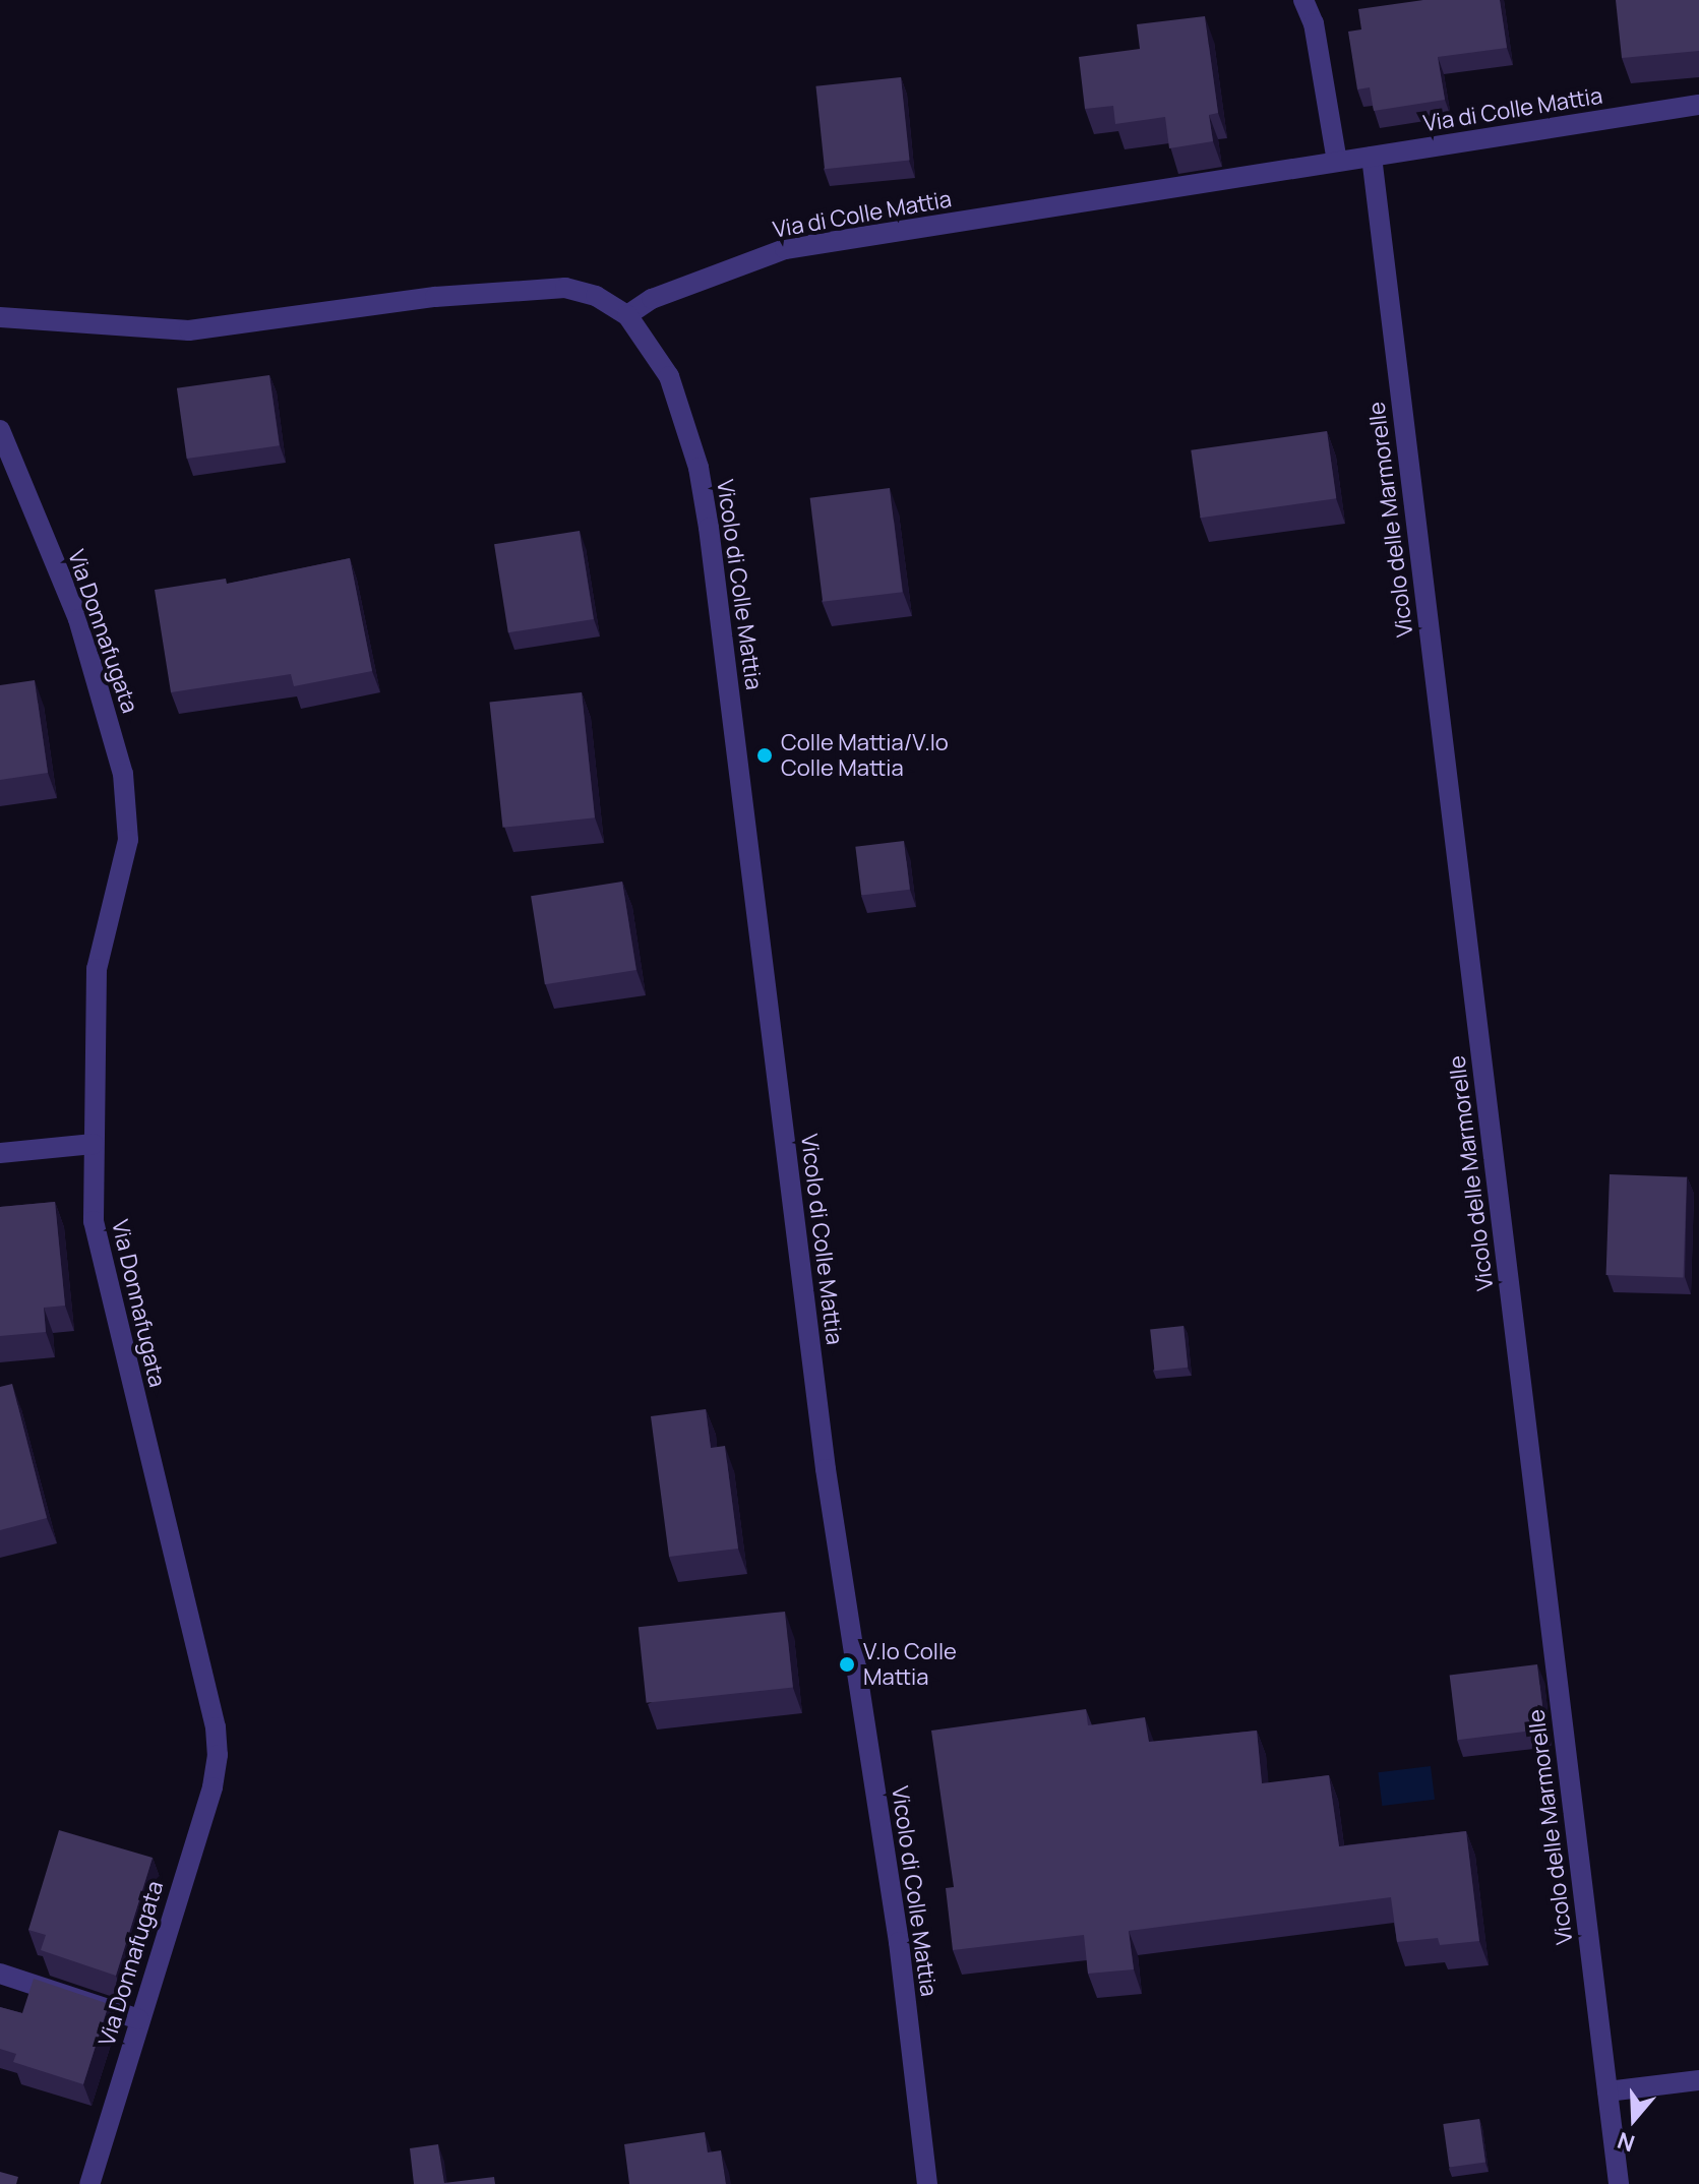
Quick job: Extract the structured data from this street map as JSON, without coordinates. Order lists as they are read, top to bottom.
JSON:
{
  "streets": {
    "street": [
      "Via di Colle Mattia",
      "Vicolo delle Marmorelle",
      "Vicolo di Colle Mattia",
      "Via Donnafugata"
    ]
  },
  "crossings": [
    ["Via di Colle Mattia", "Vicolo delle Marmorelle"],
    ["Via di Colle Mattia", "Vicolo di Colle Mattia"]
  ],
  "places": ["Colle Mattia/V.lo Colle Mattia", "V.lo Colle Mattia"],
  "north": "bottom"
}
